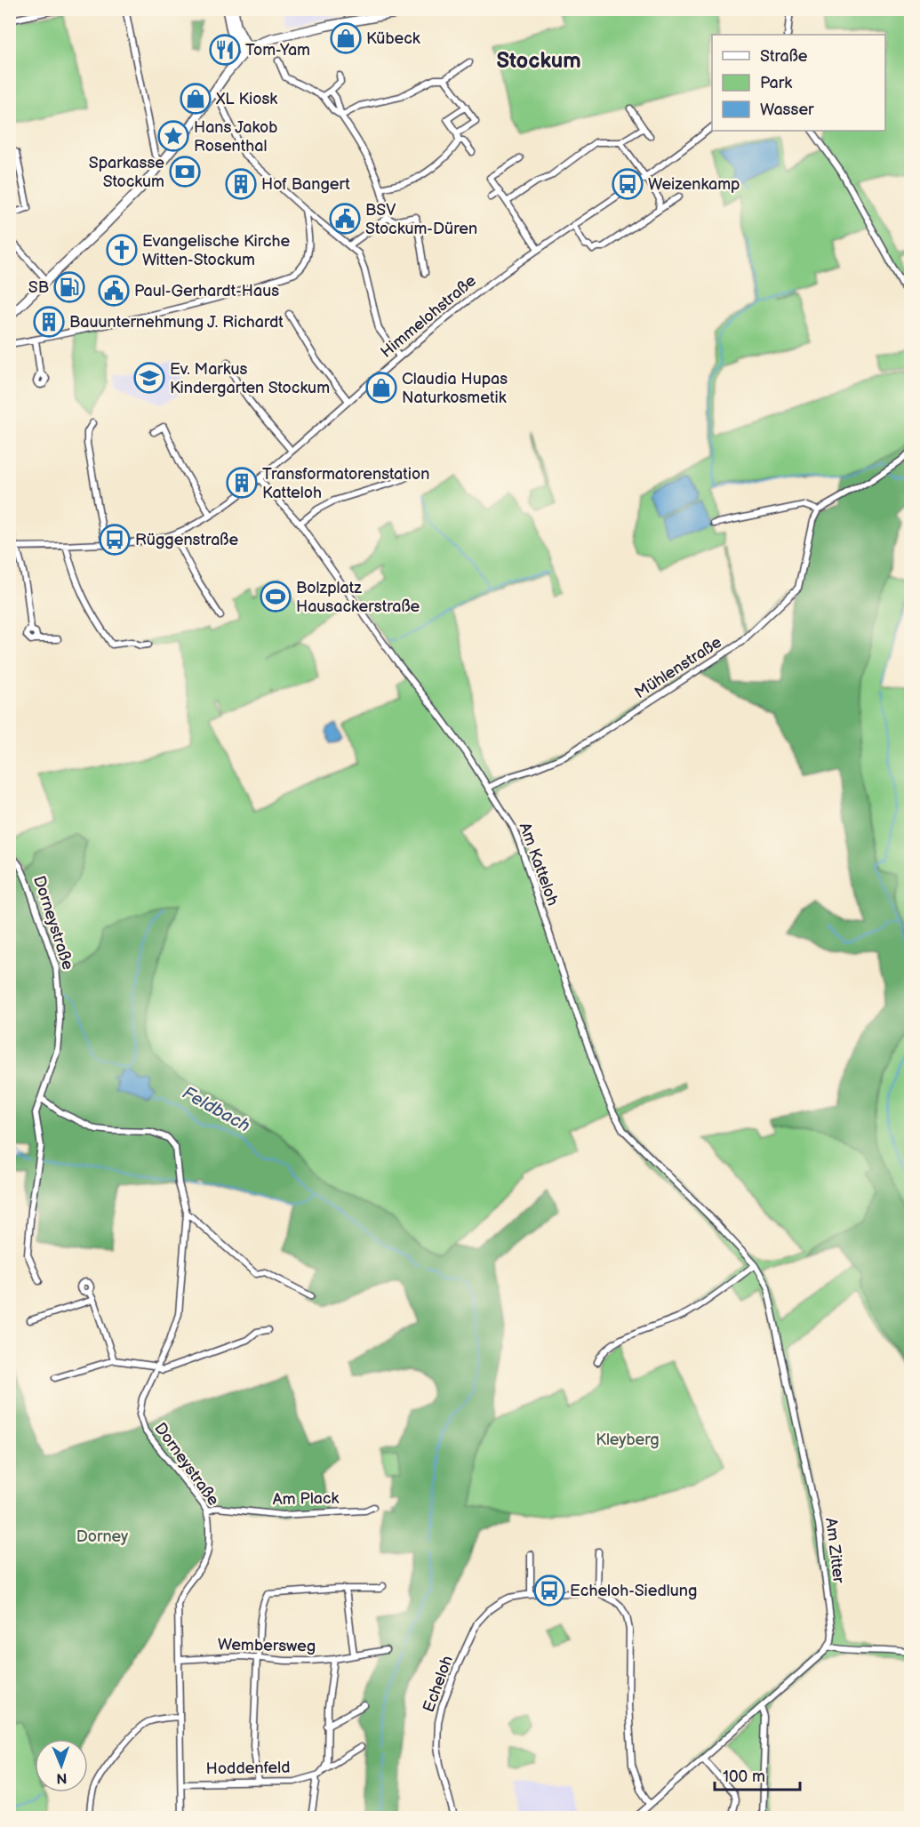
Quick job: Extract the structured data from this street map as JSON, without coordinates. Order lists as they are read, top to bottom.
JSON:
{
  "streets": {
    "street": [
      "Himmelohstraße",
      "Mühlenstraße",
      "Am Katteloh",
      "Dorneystraße",
      "Am Plack",
      "Am Zitter",
      "Wembersweg",
      "Echeloh",
      "Hoddenfeld"
    ]
  },
  "crossings": [
    ["Himmelohstraße", "Am Katteloh"],
    ["Mühlenstraße", "Am Katteloh"],
    ["Am Katteloh", "Am Zitter"],
    ["Dorneystraße", "Am Plack"],
    ["Dorneystraße", "Wembersweg"],
    ["Dorneystraße", "Hoddenfeld"]
  ],
  "districts": ["Stockum"],
  "water": ["Feldbach"],
  "parks": ["Kleyberg", "Dorney"],
  "places": {
    "shop": ["Kübeck", "XL Kiosk", "Claudia Hupas Naturkosmetik"],
    "restaurant": ["Tom-Yam"],
    "place": ["Hans Jakob Rosenthal"],
    "bank": ["Sparkasse Stockum"],
    "building": ["Hof Bangert", "Bauunternehmung J. Richardt", "Transformatorenstation Katteloh"],
    "bus stop": ["Weizenkamp", "Rüggenstraße", "Echeloh-Siedlung"],
    "public building": ["BSV Stockum-Düren", "Paul-Gerhardt-Haus"],
    "church": ["Evangelische Kirche Witten-Stockum"],
    "fuel station": ["SB"],
    "school or university": ["Ev. Markus Kindergarten Stockum"],
    "sports": ["Bolzplatz Hausackerstraße"]
  },
  "legend": ["Straße", "Park", "Wasser"],
  "scale_bar": "100 m",
  "north": "bottom"
}
